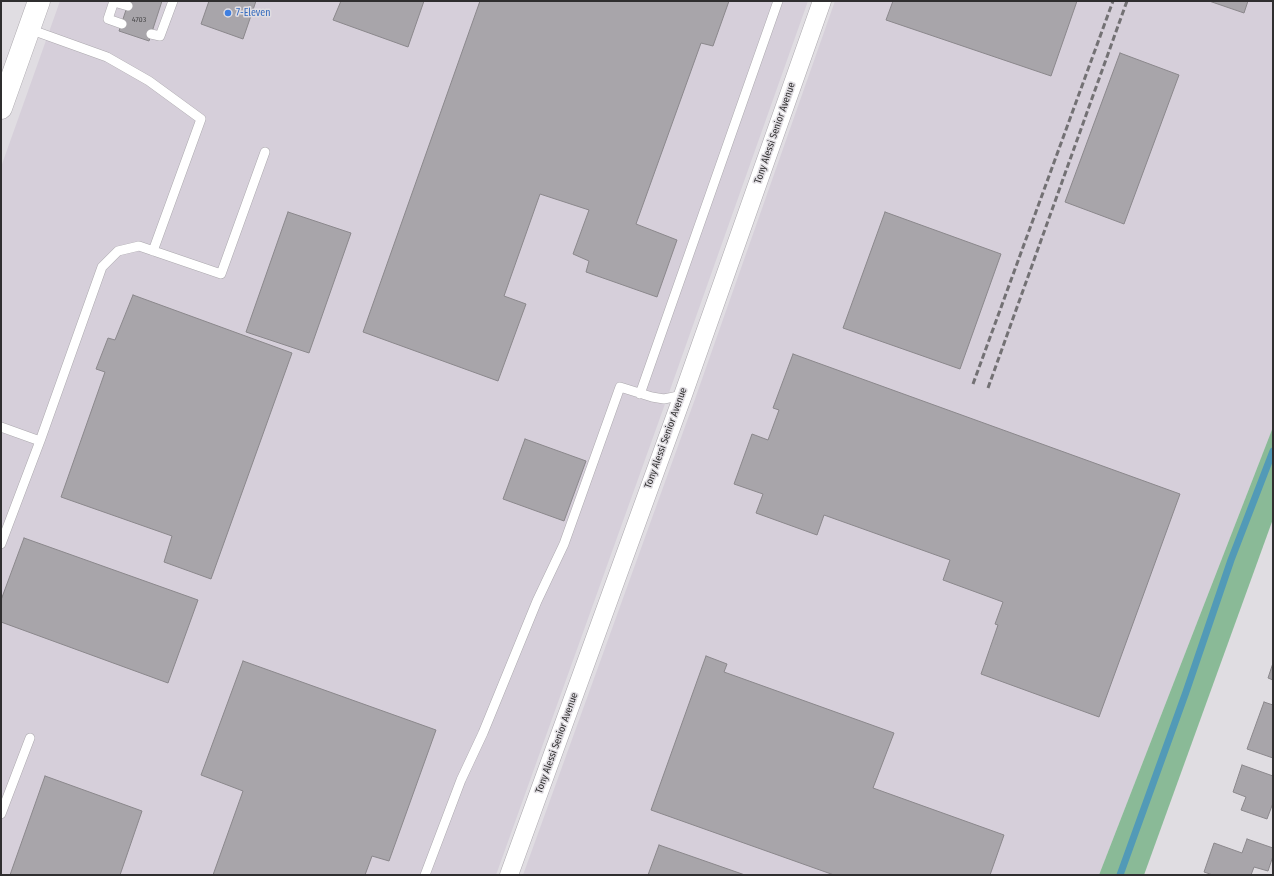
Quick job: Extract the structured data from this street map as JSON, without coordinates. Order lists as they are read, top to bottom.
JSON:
{
  "streets": {
    "street": ["Tony Alessi Senior Avenue"]
  },
  "places": ["7-Eleven"],
  "house_numbers": ["4703"]
}
